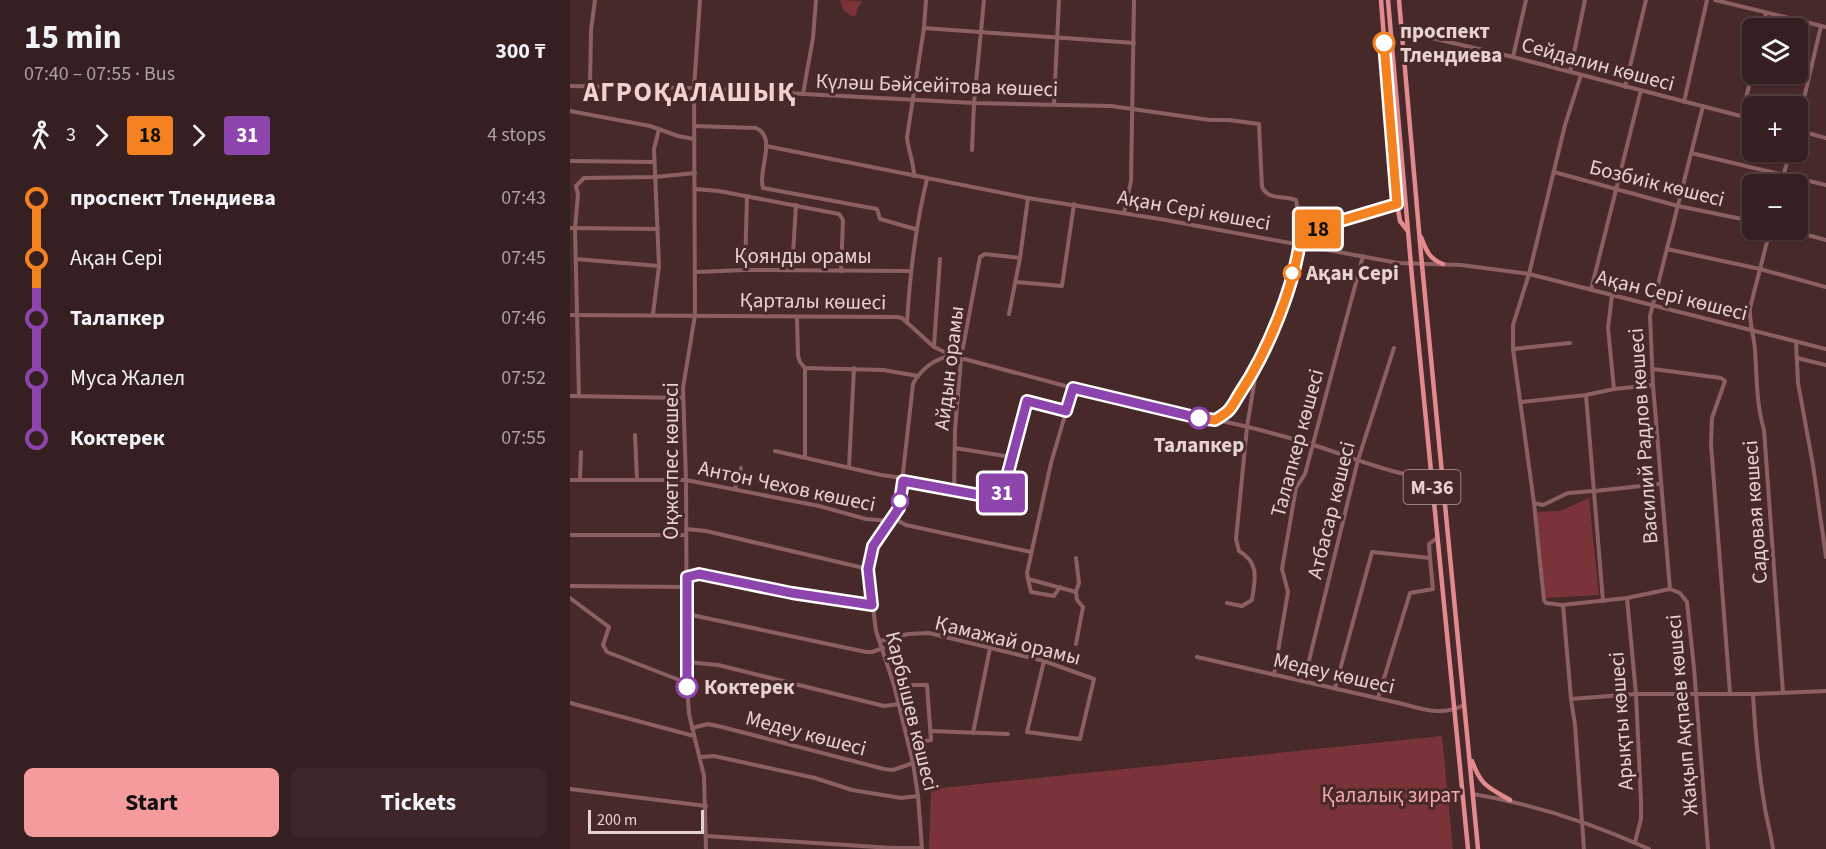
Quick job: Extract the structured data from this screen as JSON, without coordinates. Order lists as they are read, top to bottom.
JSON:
{
  "streets": {
    "main road": ["M-36"],
    "street": [
      "Сейдалин көшесі",
      "Күләш Бәйсейітова көшесі",
      "Бозбиік көшесі",
      "Ақан Сері көшесі",
      "Қоянды орамы",
      "Қарталы көшесі",
      "Айдын орамы",
      "Василий Радлов көшесі",
      "Талапкер көшесі",
      "Оқжетпес көшесі",
      "Антон Чехов көшесі",
      "Атбасар көшесі",
      "Садовая көшесі",
      "Қамажай орамы",
      "Медеу көшесі",
      "Карбышев көшесі",
      "Жақып Ақпаев көшесі",
      "Арықты көшесі"
    ]
  },
  "crossings": [
    ["Сейдалин көшесі", "Василий Радлов көшесі"],
    ["Сейдалин көшесі", "M-36"],
    ["Күләш Бәйсейітова көшесі", "Оқжетпес көшесі"],
    ["Бозбиік көшесі", "Василий Радлов көшесі"],
    ["Ақан Сері көшесі", "Василий Радлов көшесі"],
    ["Ақан Сері көшесі", "Талапкер көшесі"],
    ["Ақан Сері көшесі", "M-36"],
    ["Ақан Сері көшесі", "Садовая көшесі"],
    ["Қоянды орамы", "Оқжетпес көшесі"],
    ["Қарталы көшесі", "Айдын орамы"],
    ["Қарталы көшесі", "Талапкер көшесі"],
    ["Қарталы көшесі", "Оқжетпес көшесі"],
    ["Қарталы көшесі", "M-36"],
    ["Қарталы көшесі", "Атбасар көшесі"],
    ["Василий Радлов көшесі", "Жақып Ақпаев көшесі"],
    ["Талапкер көшесі", "Медеу көшесі"],
    ["Оқжетпес көшесі", "Антон Чехов көшесі"],
    ["Оқжетпес көшесі", "Медеу көшесі"],
    ["Антон Чехов көшесі", "Карбышев көшесі"],
    ["M-36", "Медеу көшесі"],
    ["Атбасар көшесі", "Медеу көшесі"],
    ["Қамажай орамы", "Карбышев көшесі"],
    ["Медеу көшесі", "Карбышев көшесі"]
  ],
  "districts": ["АГРОҚАЛАШЫҚ"],
  "parks": ["Қалалық зират"],
  "places": [
    "проспект Тлендиева",
    "Ақан Серi",
    "Талапкер",
    "Коктерек"
  ],
  "lines": ["bus line 18", "bus line 31"],
  "scale_bar": "200 m",
  "page": {
    "heading": ["15 min", "07:40 – 07:55 · Bus", "300 ₸"],
    "on_map": ["18", "31"],
    "map_buttons": ["+", "−"],
    "legs": [
      "3",
      "18",
      "31",
      "4 stops"
    ],
    "list": [
      {
        "name": "проспект Тлендиева",
        "value": "07:43"
      },
      {
        "name": "Ақан Серi",
        "value": "07:45"
      },
      {
        "name": "Талапкер",
        "value": "07:46"
      },
      {
        "name": "Муса Жалел",
        "value": "07:52"
      },
      {
        "name": "Коктерек",
        "value": "07:55"
      }
    ],
    "buttons": ["Start", "Tickets"],
    "scale": "200 m"
  }
}
